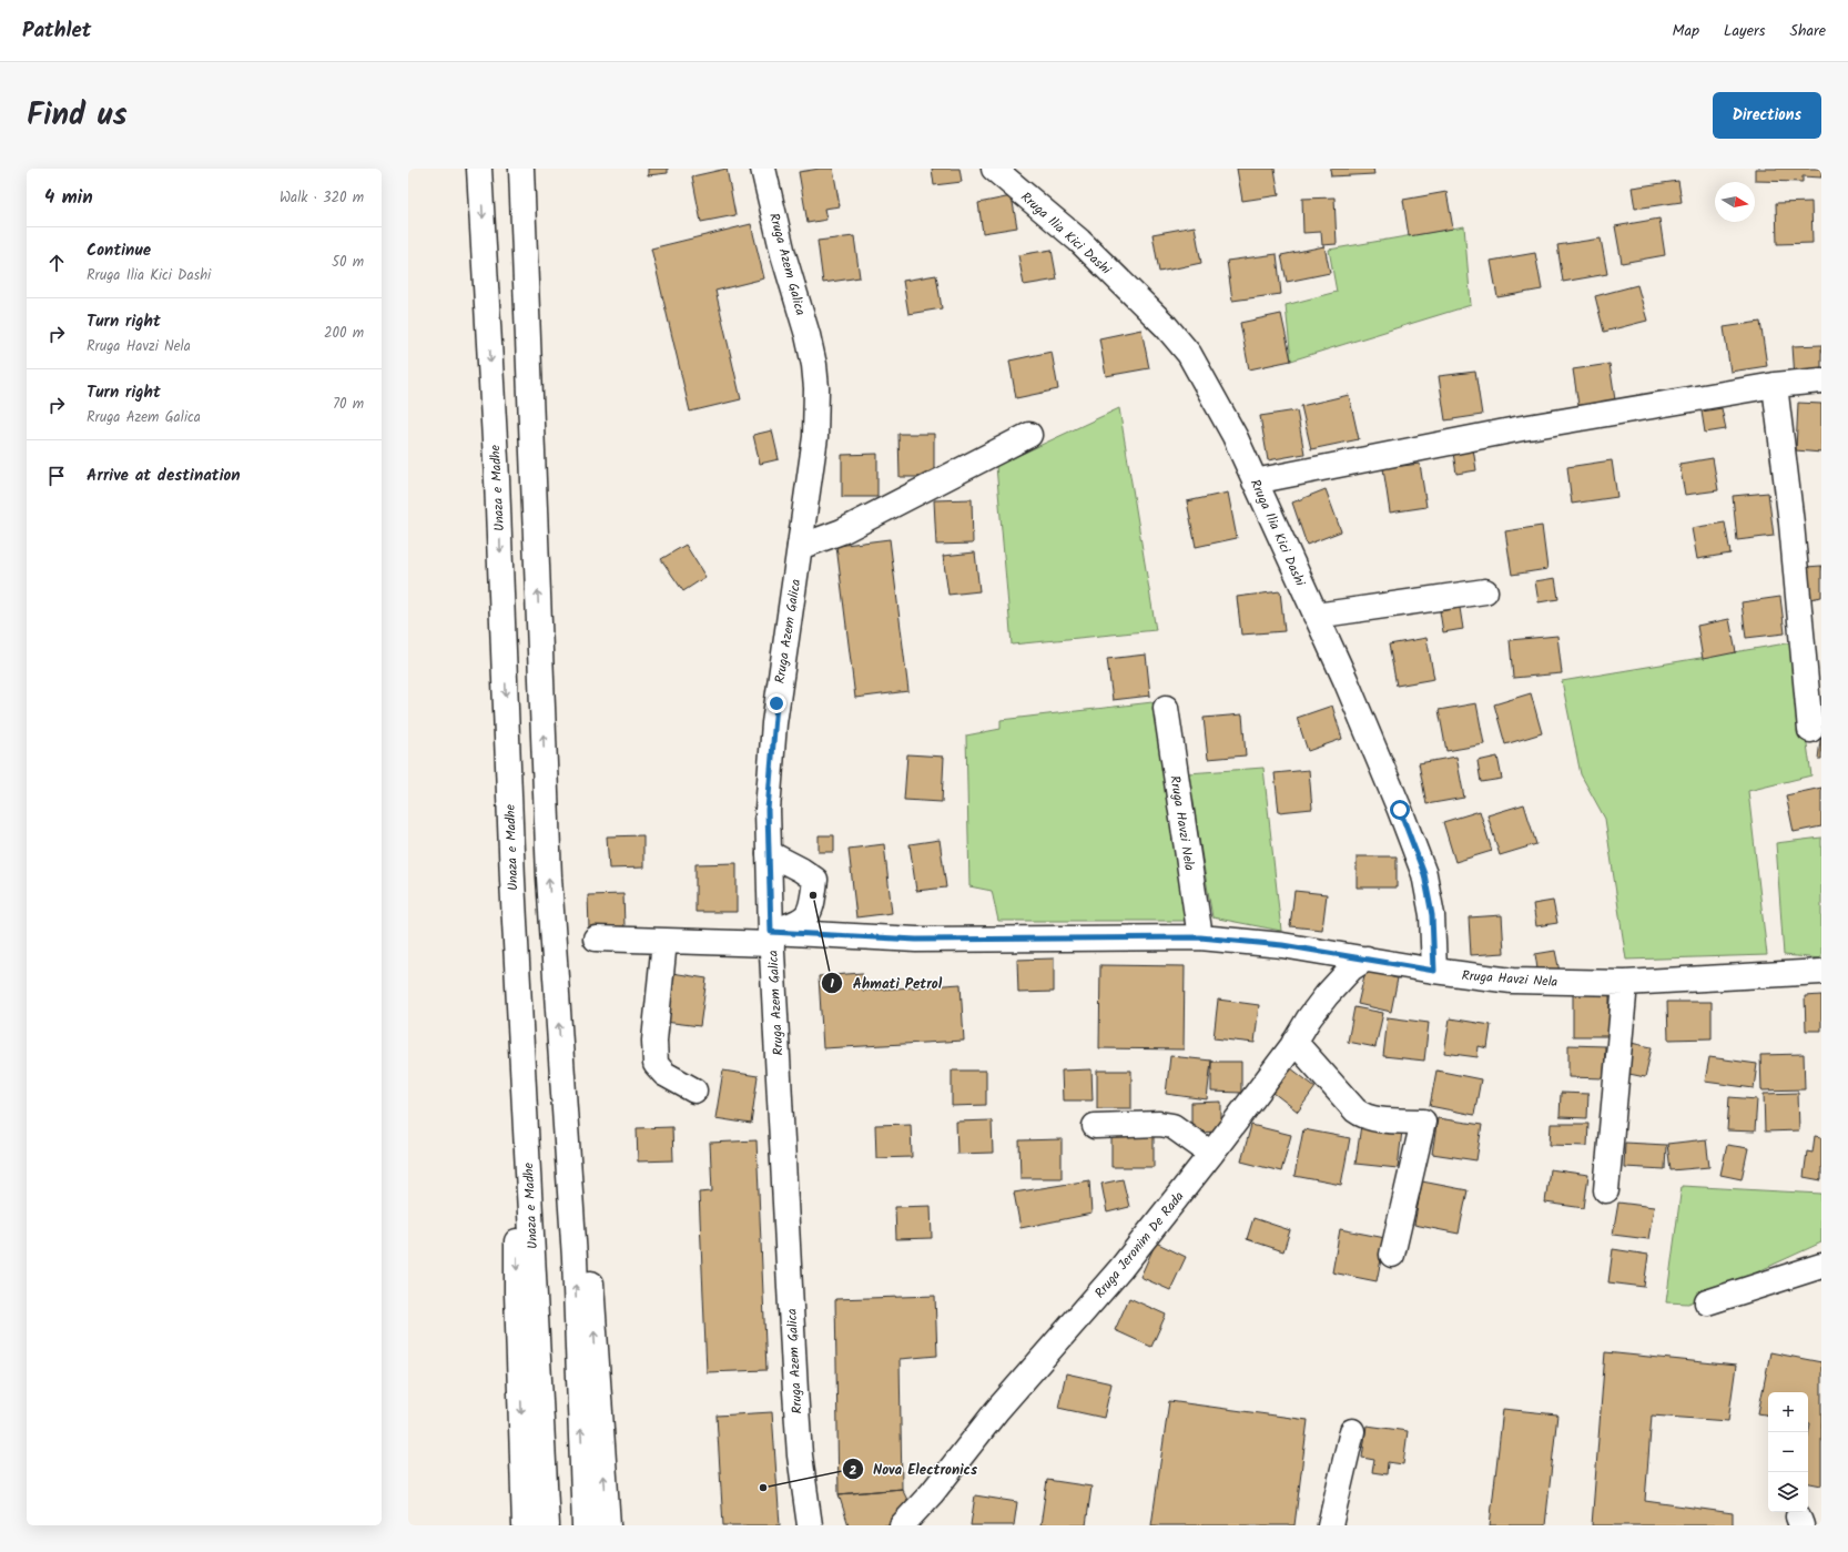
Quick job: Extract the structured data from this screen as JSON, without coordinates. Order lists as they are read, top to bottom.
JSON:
{
  "streets": {
    "main road": [
      "Rruga Ilia Kici Dashi",
      "Rruga Azem Galica",
      "Unaza e Madhe",
      "Rruga Havzi Nela",
      "Rruga Jeronim De Rada"
    ]
  },
  "crossings": [
    ["Rruga Ilia Kici Dashi", "Rruga Havzi Nela"],
    ["Rruga Azem Galica", "Rruga Havzi Nela"],
    ["Rruga Havzi Nela", "Rruga Jeronim De Rada"]
  ],
  "places": ["Ahmati Petrol", "Nova Electronics"],
  "north": "right",
  "page": {
    "header": "Pathlet",
    "nav": ["Map", "Layers", "Share"],
    "title": "Find us",
    "buttons": "Directions",
    "heading": ["4 min", "Walk · 320 m"],
    "list": [
      ["Continue", "Rruga Ilia Kici Dashi", "50 m"],
      ["Turn right", "Rruga Havzi Nela", "200 m"],
      ["Turn right", "Rruga Azem Galica", "70 m"],
      "Arrive at destination"
    ],
    "map_buttons": ["+", "−"]
  }
}
